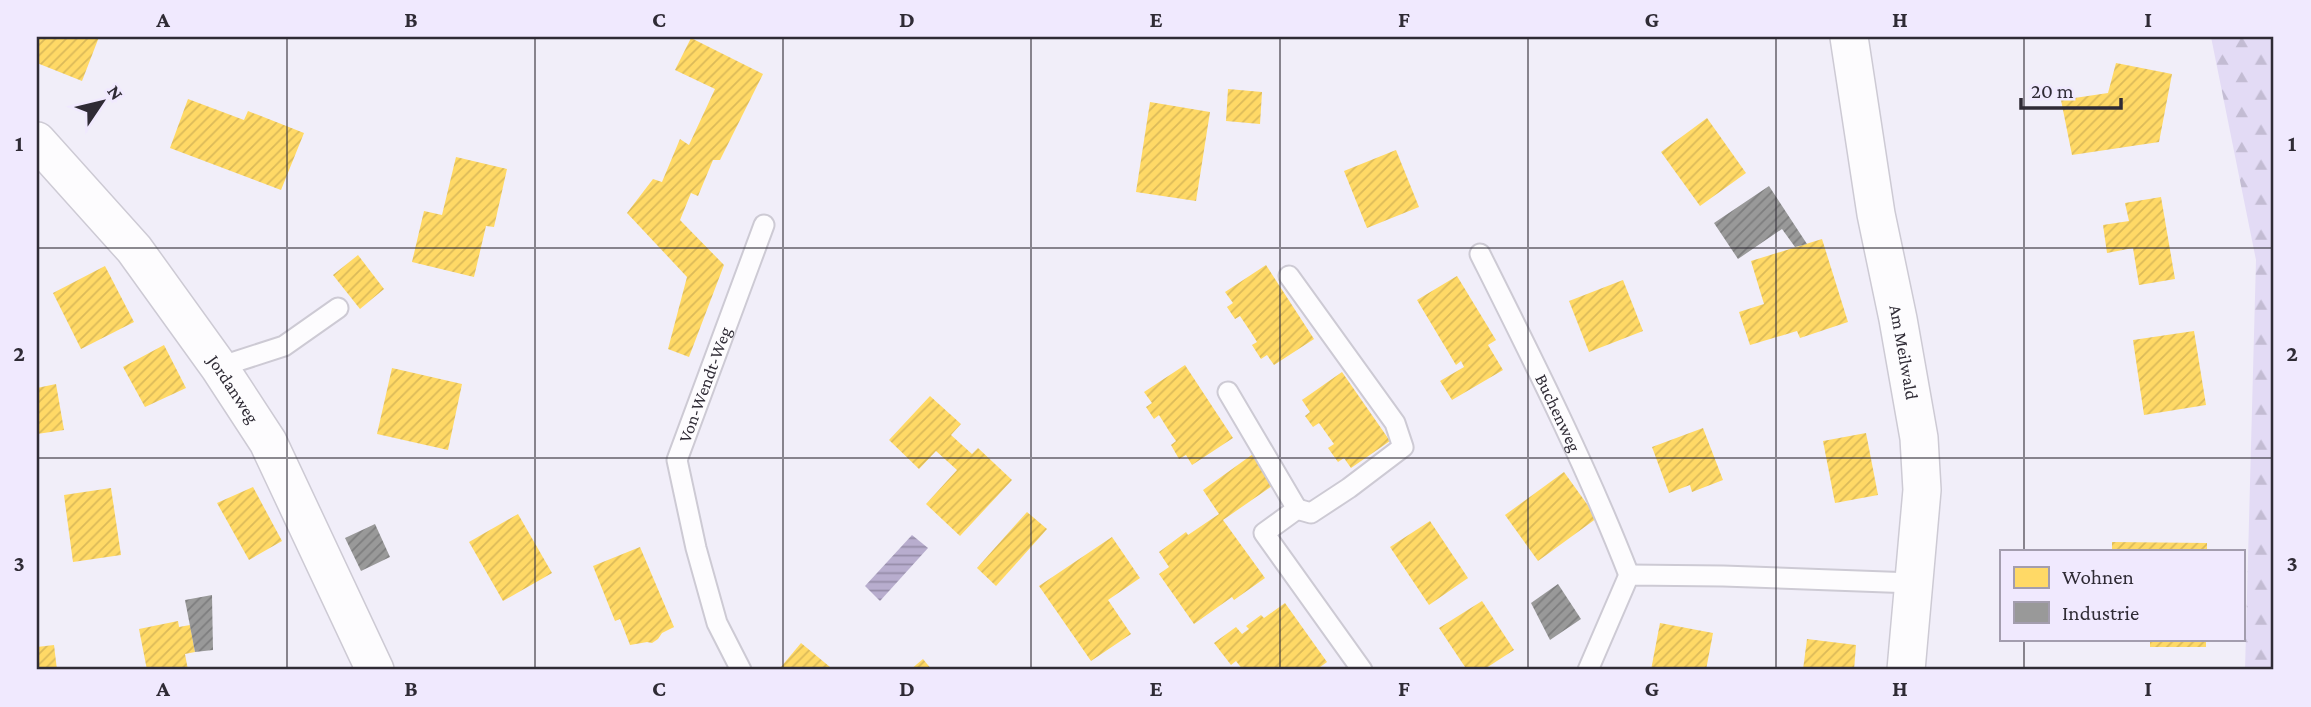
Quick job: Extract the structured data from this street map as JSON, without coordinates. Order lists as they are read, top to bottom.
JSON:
{
  "streets": {
    "street": ["Am Meilwald", "Jordanweg"],
    "lane": ["Von-Wendt-Weg", "Buchenweg"]
  },
  "legend": ["Wohnen", "Industrie"],
  "scale_bar": "20 m",
  "north": "top right",
  "grid": {
    "columns": [
      "A",
      "B",
      "C",
      "D",
      "E",
      "F",
      "G",
      "H",
      "I"
    ],
    "rows": ["1", "2", "3"]
  }
}
